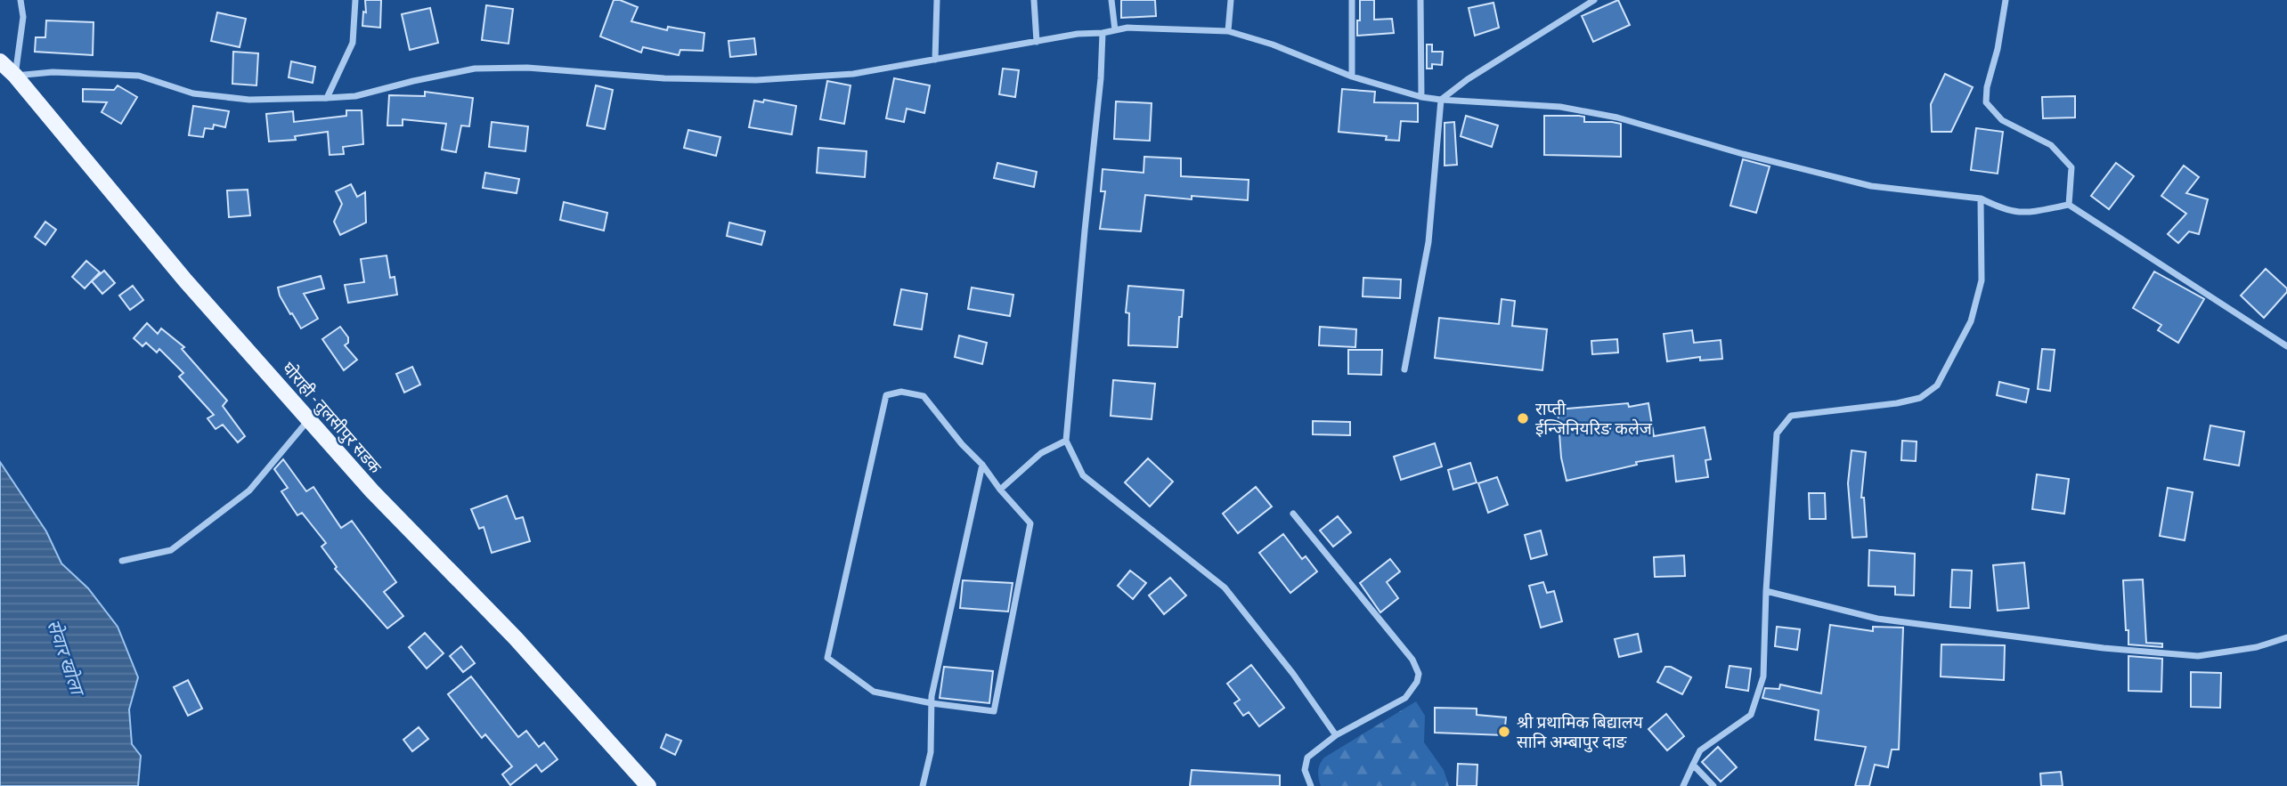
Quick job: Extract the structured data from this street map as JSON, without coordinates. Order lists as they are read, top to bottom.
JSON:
{
  "streets": {
    "main road": ["घोराही - तुलसीपुर सडक"]
  },
  "water": ["सेवार खोला"],
  "places": ["राप्ती ईन्जिनियरिङ कलेज", "श्री प्रथामिक बिद्यालय सानि अम्बापुर दाङ"]
}
